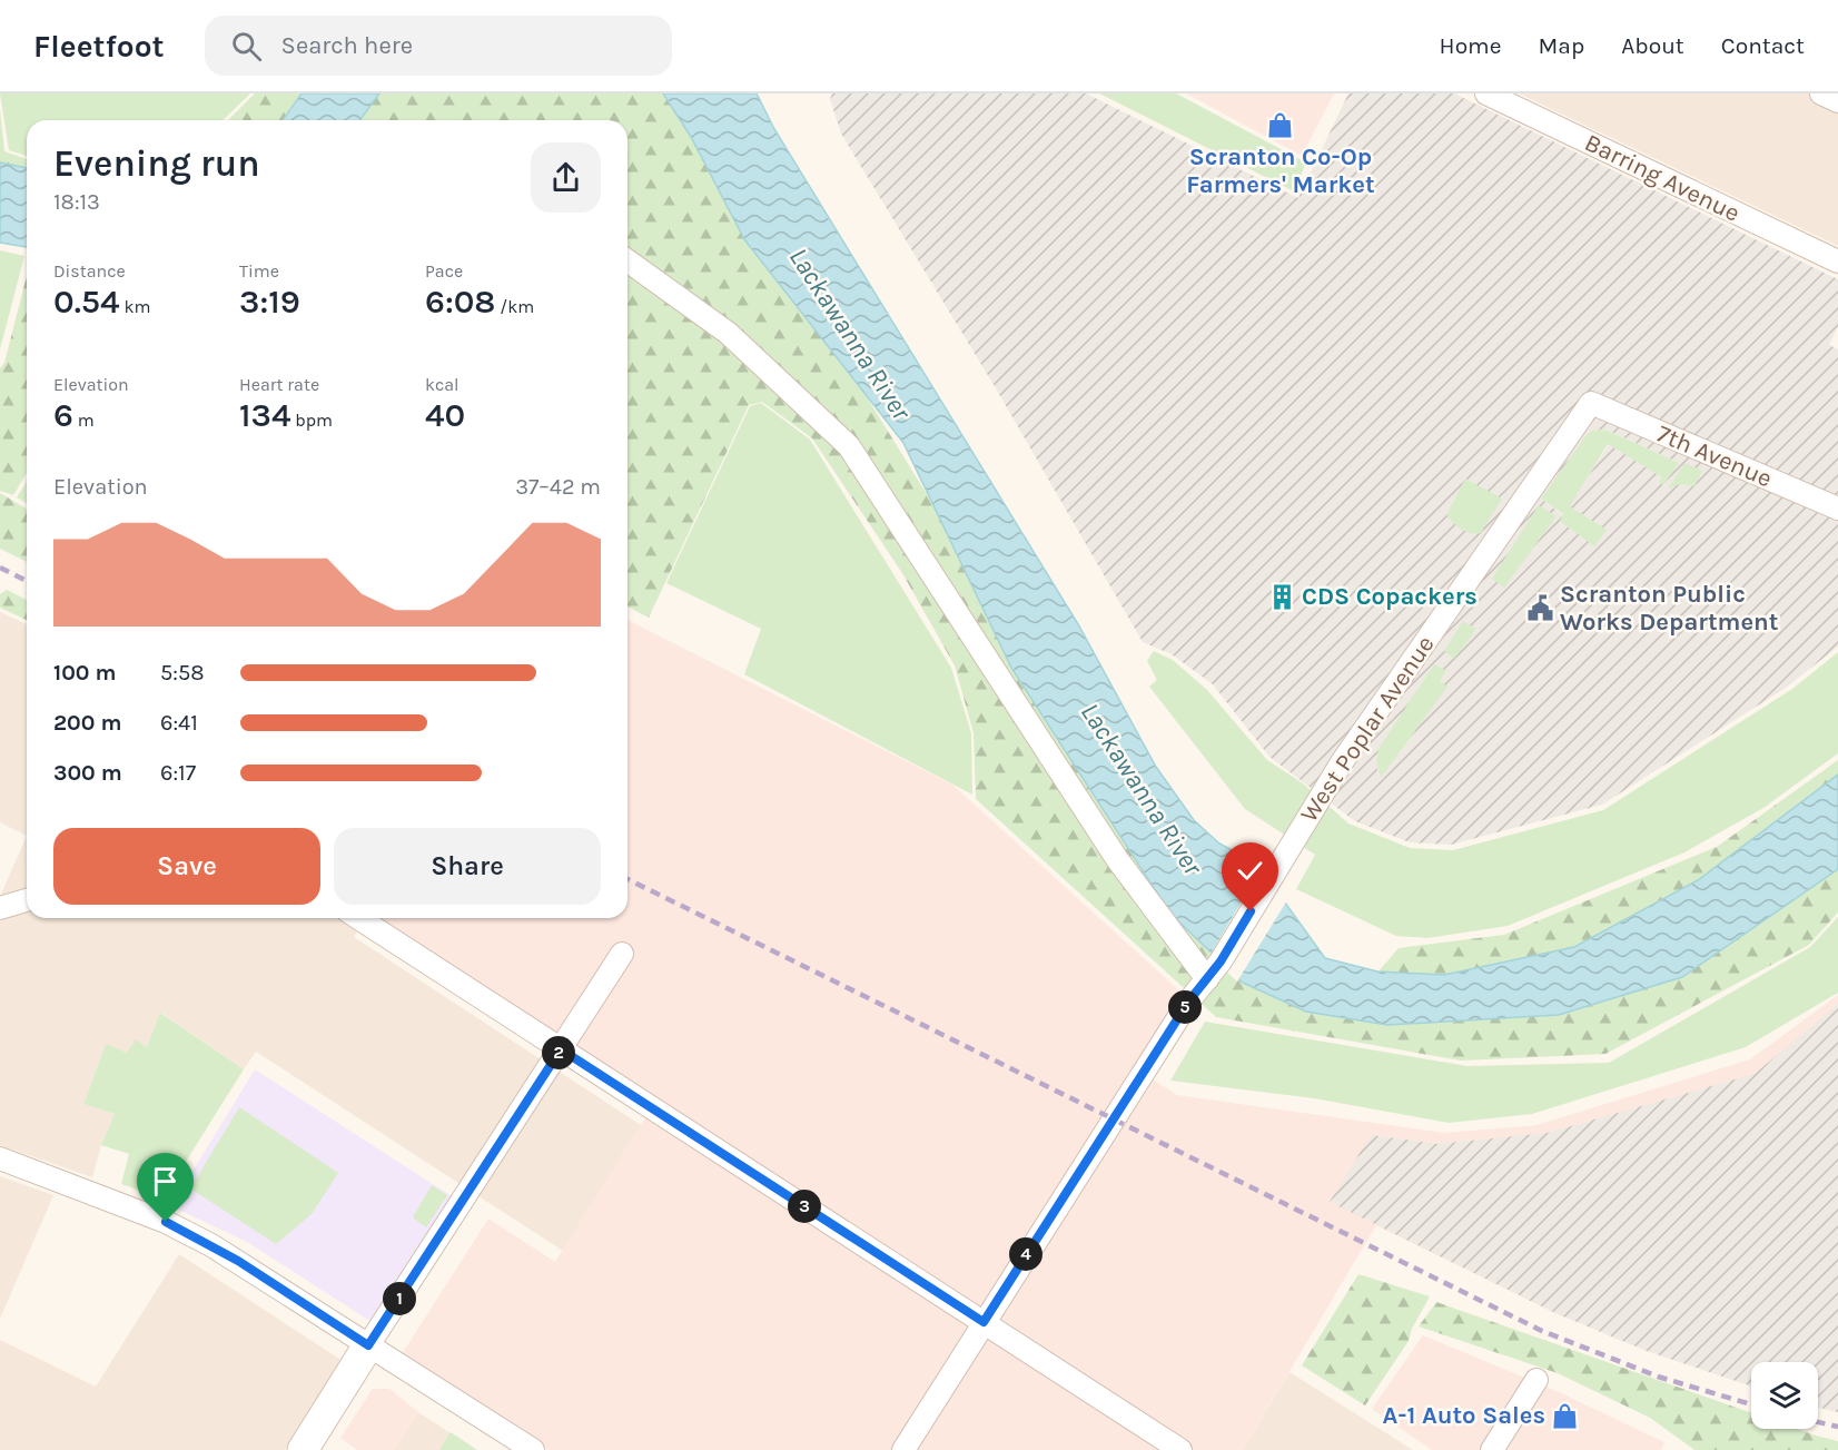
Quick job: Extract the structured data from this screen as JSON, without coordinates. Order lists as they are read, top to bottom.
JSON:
{
  "streets": {
    "street": ["Barring Avenue", "7th Avenue", "West Poplar Avenue"]
  },
  "crossings": [
    ["7th Avenue", "West Poplar Avenue"]
  ],
  "water": ["Lackawanna River"],
  "places": {
    "shop": ["Scranton Co-Op Farmers' Market", "A-1 Auto Sales"],
    "building": ["CDS Copackers"],
    "public building": ["Scranton Public Works Department"]
  },
  "page": {
    "header": "Fleetfoot",
    "search": "Search here",
    "nav": [
      "Home",
      "Map",
      "About",
      "Contact"
    ],
    "heading": ["Evening run", "18:13"],
    "stats": [
      ["Distance", "0.54 km"],
      ["Time", "3:19"],
      ["Pace", "6:08 /km"],
      ["Elevation", "6 m"],
      ["Heart rate", "134 bpm"],
      ["kcal", "40"]
    ],
    "chart": ["Elevation", "37–42 m"],
    "list": [
      {
        "name": "100 m",
        "note": "5:58"
      },
      {
        "name": "200 m",
        "note": "6:41"
      },
      {
        "name": "300 m",
        "note": "6:17"
      }
    ],
    "buttons": ["Save", "Share"],
    "pins": [
      "5",
      "2",
      "3",
      "4",
      "1"
    ]
  }
}
